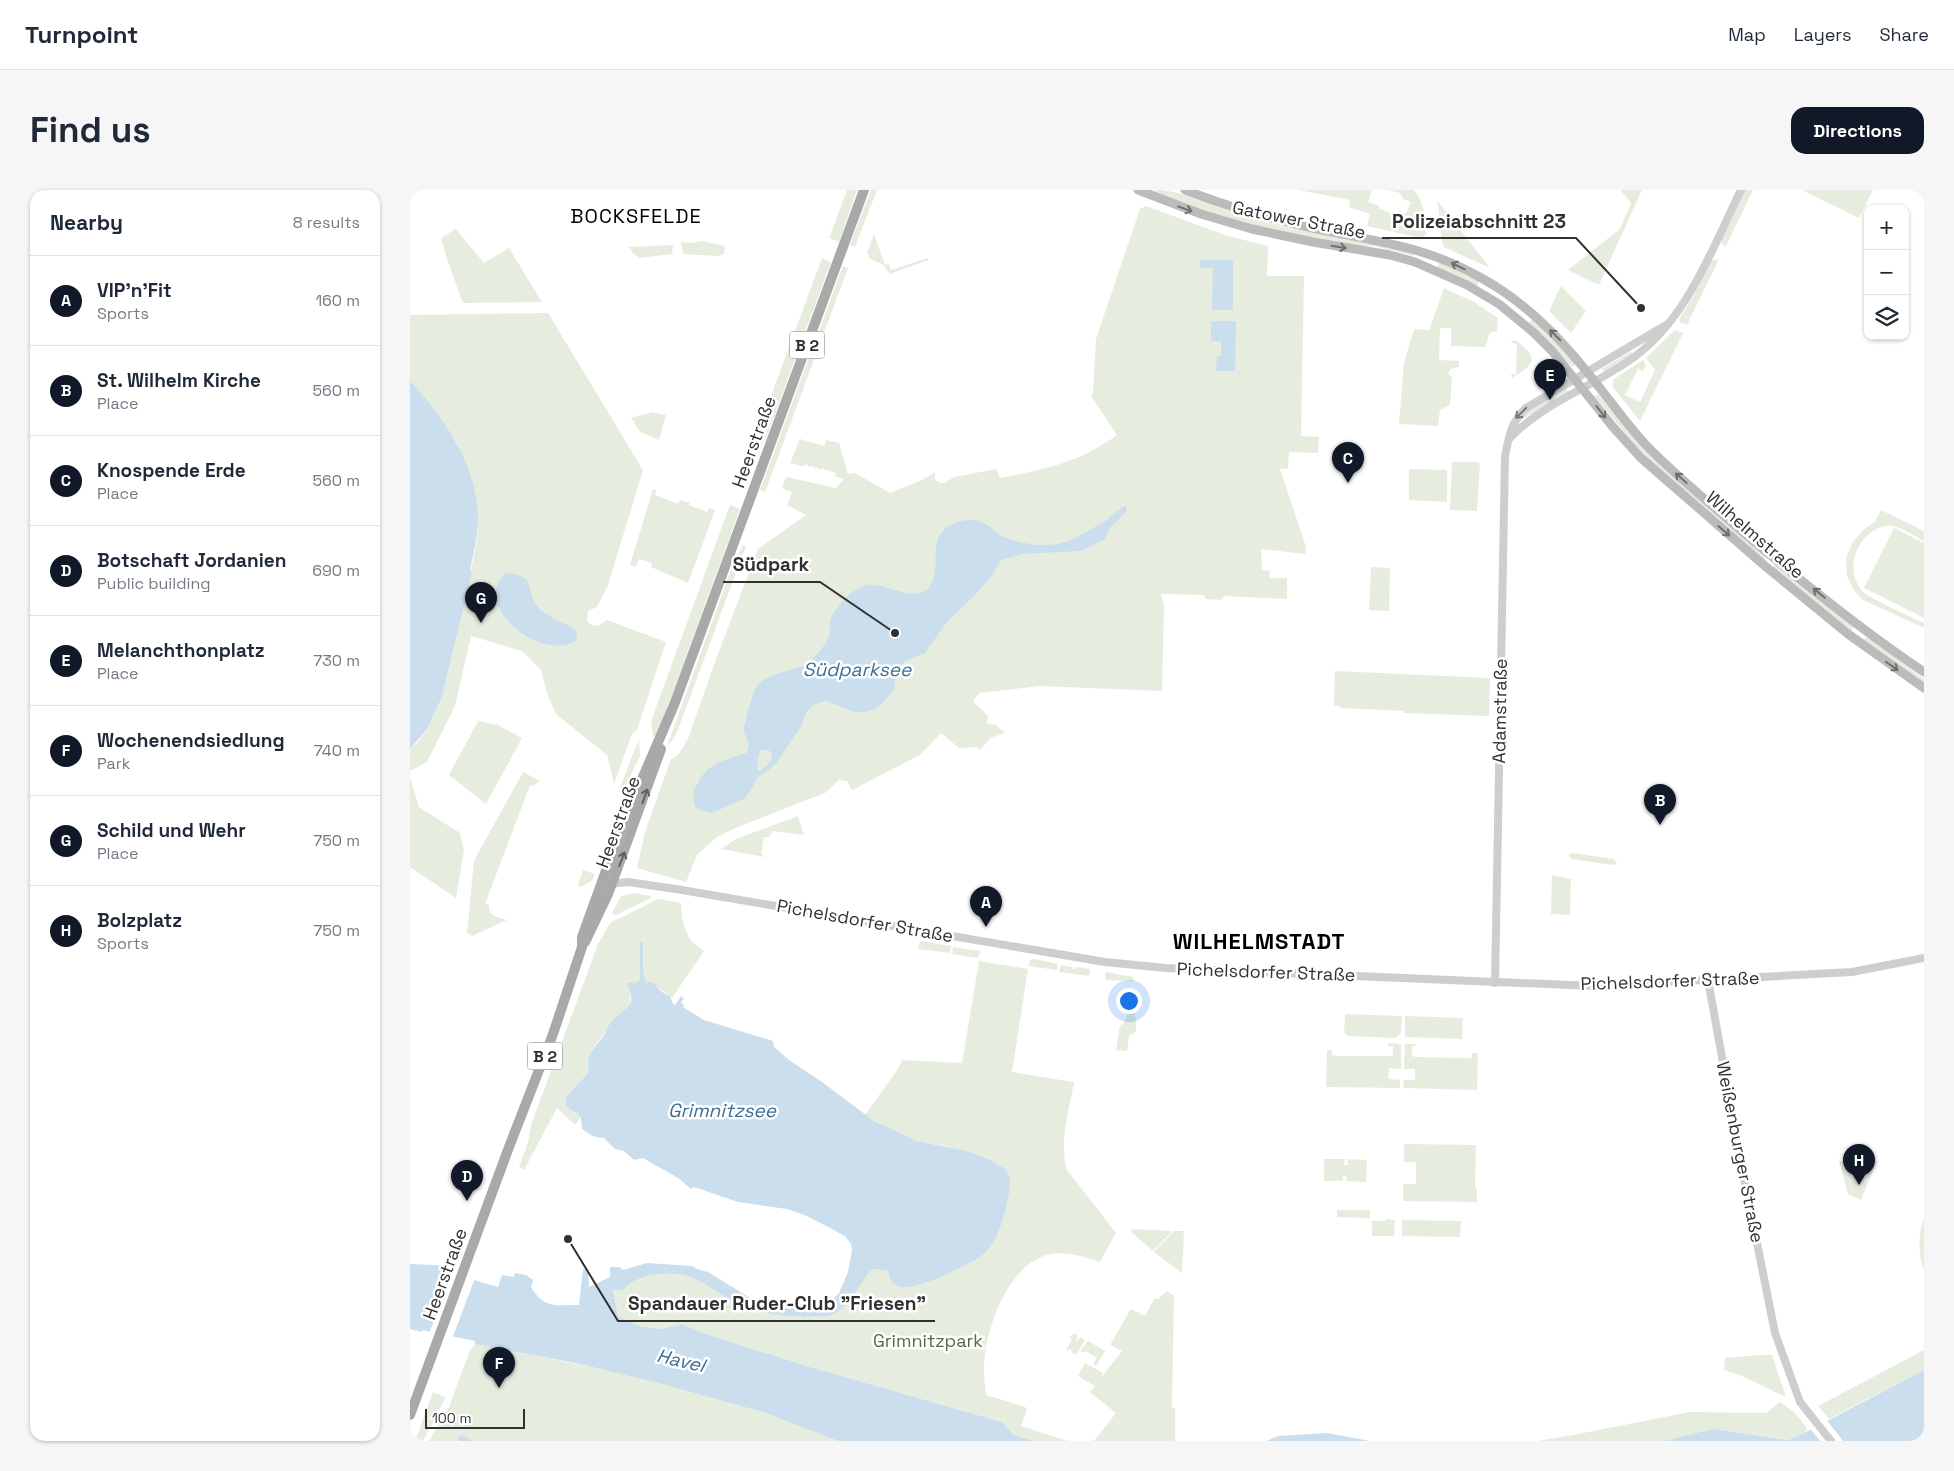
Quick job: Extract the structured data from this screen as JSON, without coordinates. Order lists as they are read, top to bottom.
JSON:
{
  "streets": {
    "main road": [
      "Gatower Straße",
      "B 2",
      "Heerstraße",
      "Wilhelmstraße"
    ],
    "street": ["Adamstraße", "Pichelsdorfer Straße", "Weißenburger Straße"]
  },
  "crossings": [
    ["Gatower Straße", "Wilhelmstraße"],
    ["Heerstraße", "Pichelsdorfer Straße"],
    ["Wilhelmstraße", "Adamstraße"],
    ["Adamstraße", "Pichelsdorfer Straße"],
    ["Pichelsdorfer Straße", "Weißenburger Straße"]
  ],
  "districts": ["BOCKSFELDE", "WILHELMSTADT"],
  "water": ["Südparksee", "Grimnitzsee", "Havel"],
  "parks": ["Grimnitzpark"],
  "places": ["Polizeiabschnitt 23", "Südpark", "Spandauer Ruder-Club \"Friesen\""],
  "scale_bar": "100 m",
  "page": {
    "header": "Turnpoint",
    "nav": ["Map", "Layers", "Share"],
    "buttons": "Directions",
    "title": "Find us",
    "heading": ["Nearby", "8 results"],
    "map_buttons": ["+", "−"],
    "list": [
      {
        "mark": "A",
        "name": "VIP’n’Fit",
        "note": "Sports",
        "value": "160 m"
      },
      {
        "mark": "B",
        "name": "St. Wilhelm Kirche",
        "note": "Place",
        "value": "560 m"
      },
      {
        "mark": "C",
        "name": "Knospende Erde",
        "note": "Place",
        "value": "560 m"
      },
      {
        "mark": "D",
        "name": "Botschaft Jordanien",
        "note": "Public building",
        "value": "690 m"
      },
      {
        "mark": "E",
        "name": "Melanchthonplatz",
        "note": "Place",
        "value": "730 m"
      },
      {
        "mark": "F",
        "name": "Wochenendsiedlung",
        "note": "Park",
        "value": "740 m"
      },
      {
        "mark": "G",
        "name": "Schild und Wehr",
        "note": "Place",
        "value": "750 m"
      },
      {
        "mark": "H",
        "name": "Bolzplatz",
        "note": "Sports",
        "value": "750 m"
      }
    ],
    "pins": [
      "E",
      "C",
      "G",
      "B",
      "A",
      "H",
      "D",
      "F"
    ],
    "scale": "100 m"
  }
}
